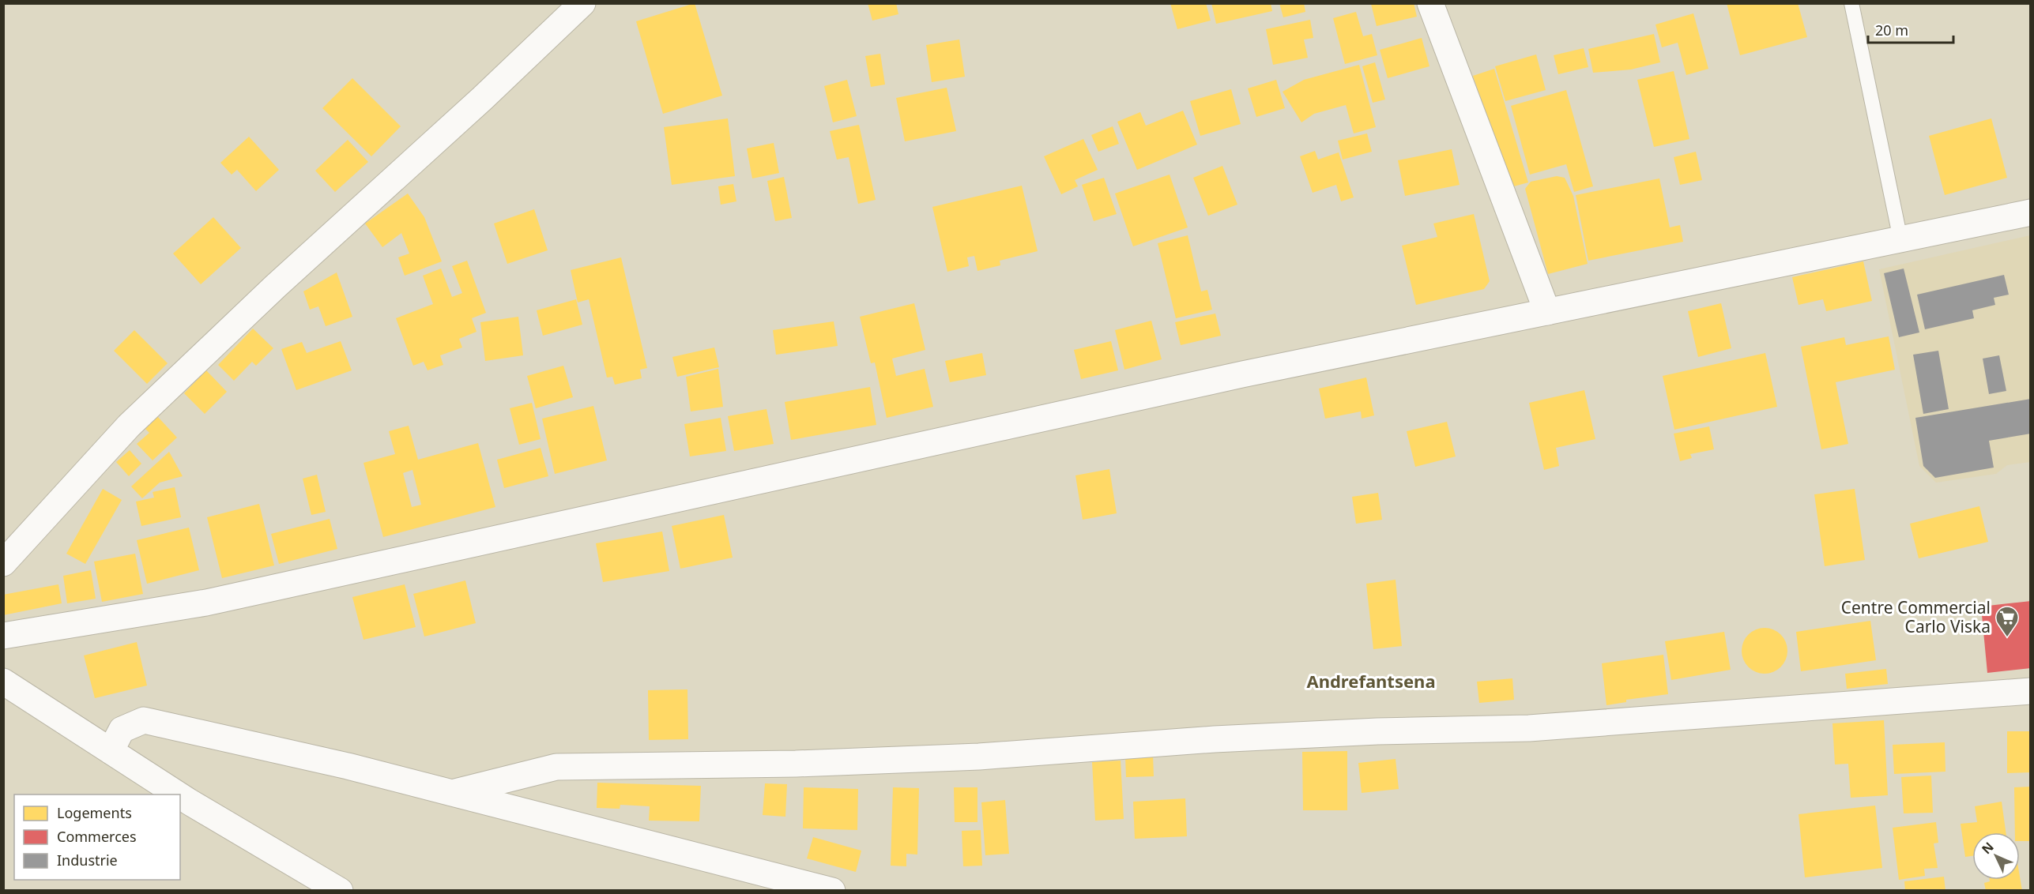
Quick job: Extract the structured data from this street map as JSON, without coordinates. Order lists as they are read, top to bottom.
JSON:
{
  "districts": ["Andrefantsena"],
  "places": {
    "supermarket": ["Centre Commercial Carlo Viska"]
  },
  "legend": ["Logements", "Commerces", "Industrie"],
  "scale_bar": "20 m",
  "north": "top left"
}
